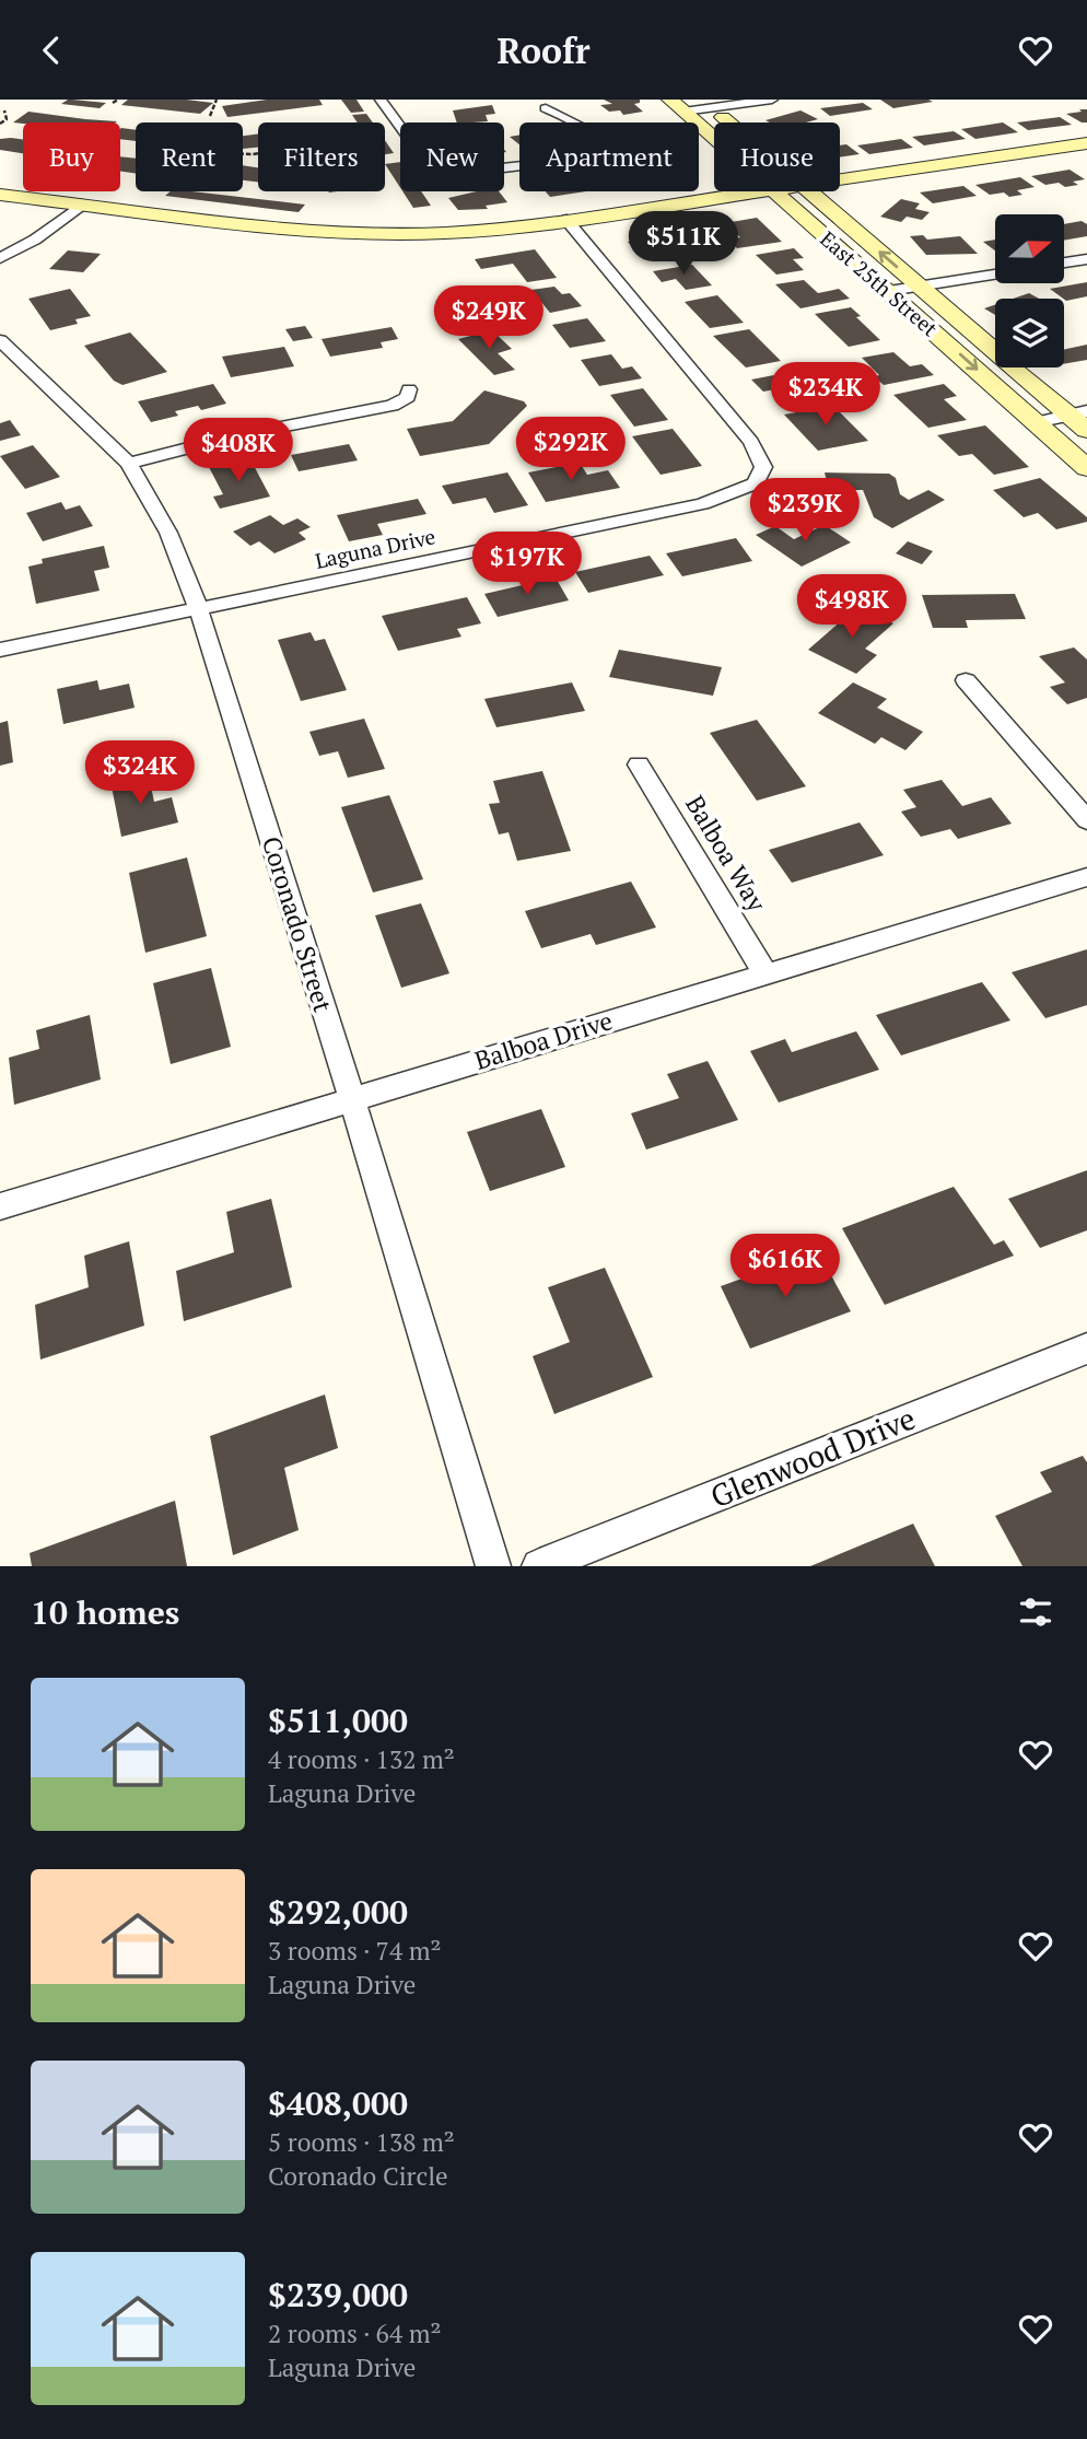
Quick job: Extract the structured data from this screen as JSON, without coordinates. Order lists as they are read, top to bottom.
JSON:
{
  "streets": {
    "street": [
      "East 25th Street",
      "Laguna Drive",
      "Balboa Way",
      "Coronado Street",
      "Balboa Drive",
      "Glenwood Drive"
    ]
  },
  "crossings": [
    ["Laguna Drive", "Coronado Street"],
    ["Balboa Way", "Balboa Drive"],
    ["Coronado Street", "Balboa Drive"]
  ],
  "north": "right",
  "page": {
    "header": "Roofr",
    "chip": [
      "Buy",
      "Rent",
      "Filters",
      "New",
      "Apartment",
      "House"
    ],
    "price": [
      "$511K",
      "$249K",
      "$234K",
      "$292K",
      "$408K",
      "$239K",
      "$197K",
      "$498K",
      "$324K",
      "$616K"
    ],
    "heading": "10 homes",
    "list": [
      {
        "name": "$511,000",
        "note": "4 rooms · 132 m² · Laguna Drive"
      },
      {
        "name": "$292,000",
        "note": "3 rooms · 74 m² · Laguna Drive"
      },
      {
        "name": "$408,000",
        "note": "5 rooms · 138 m² · Coronado Circle"
      },
      {
        "name": "$239,000",
        "note": "2 rooms · 64 m² · Laguna Drive"
      }
    ]
  }
}
